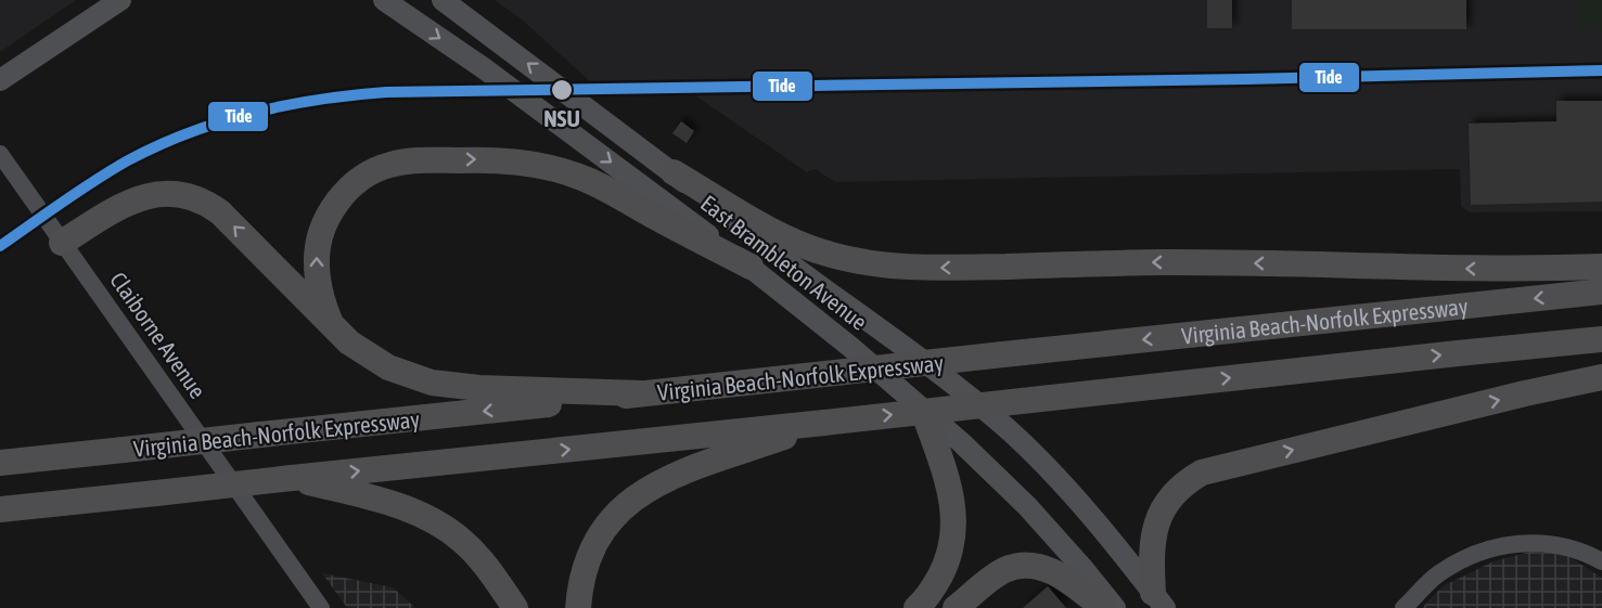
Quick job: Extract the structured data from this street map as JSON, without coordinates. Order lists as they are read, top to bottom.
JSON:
{
  "streets": {
    "highway": ["Virginia Beach-Norfolk Expressway"],
    "main road": ["East Brambleton Avenue"],
    "street": ["Claiborne Avenue"]
  },
  "places": ["NSU"],
  "lines": ["transit line Tide"]
}
